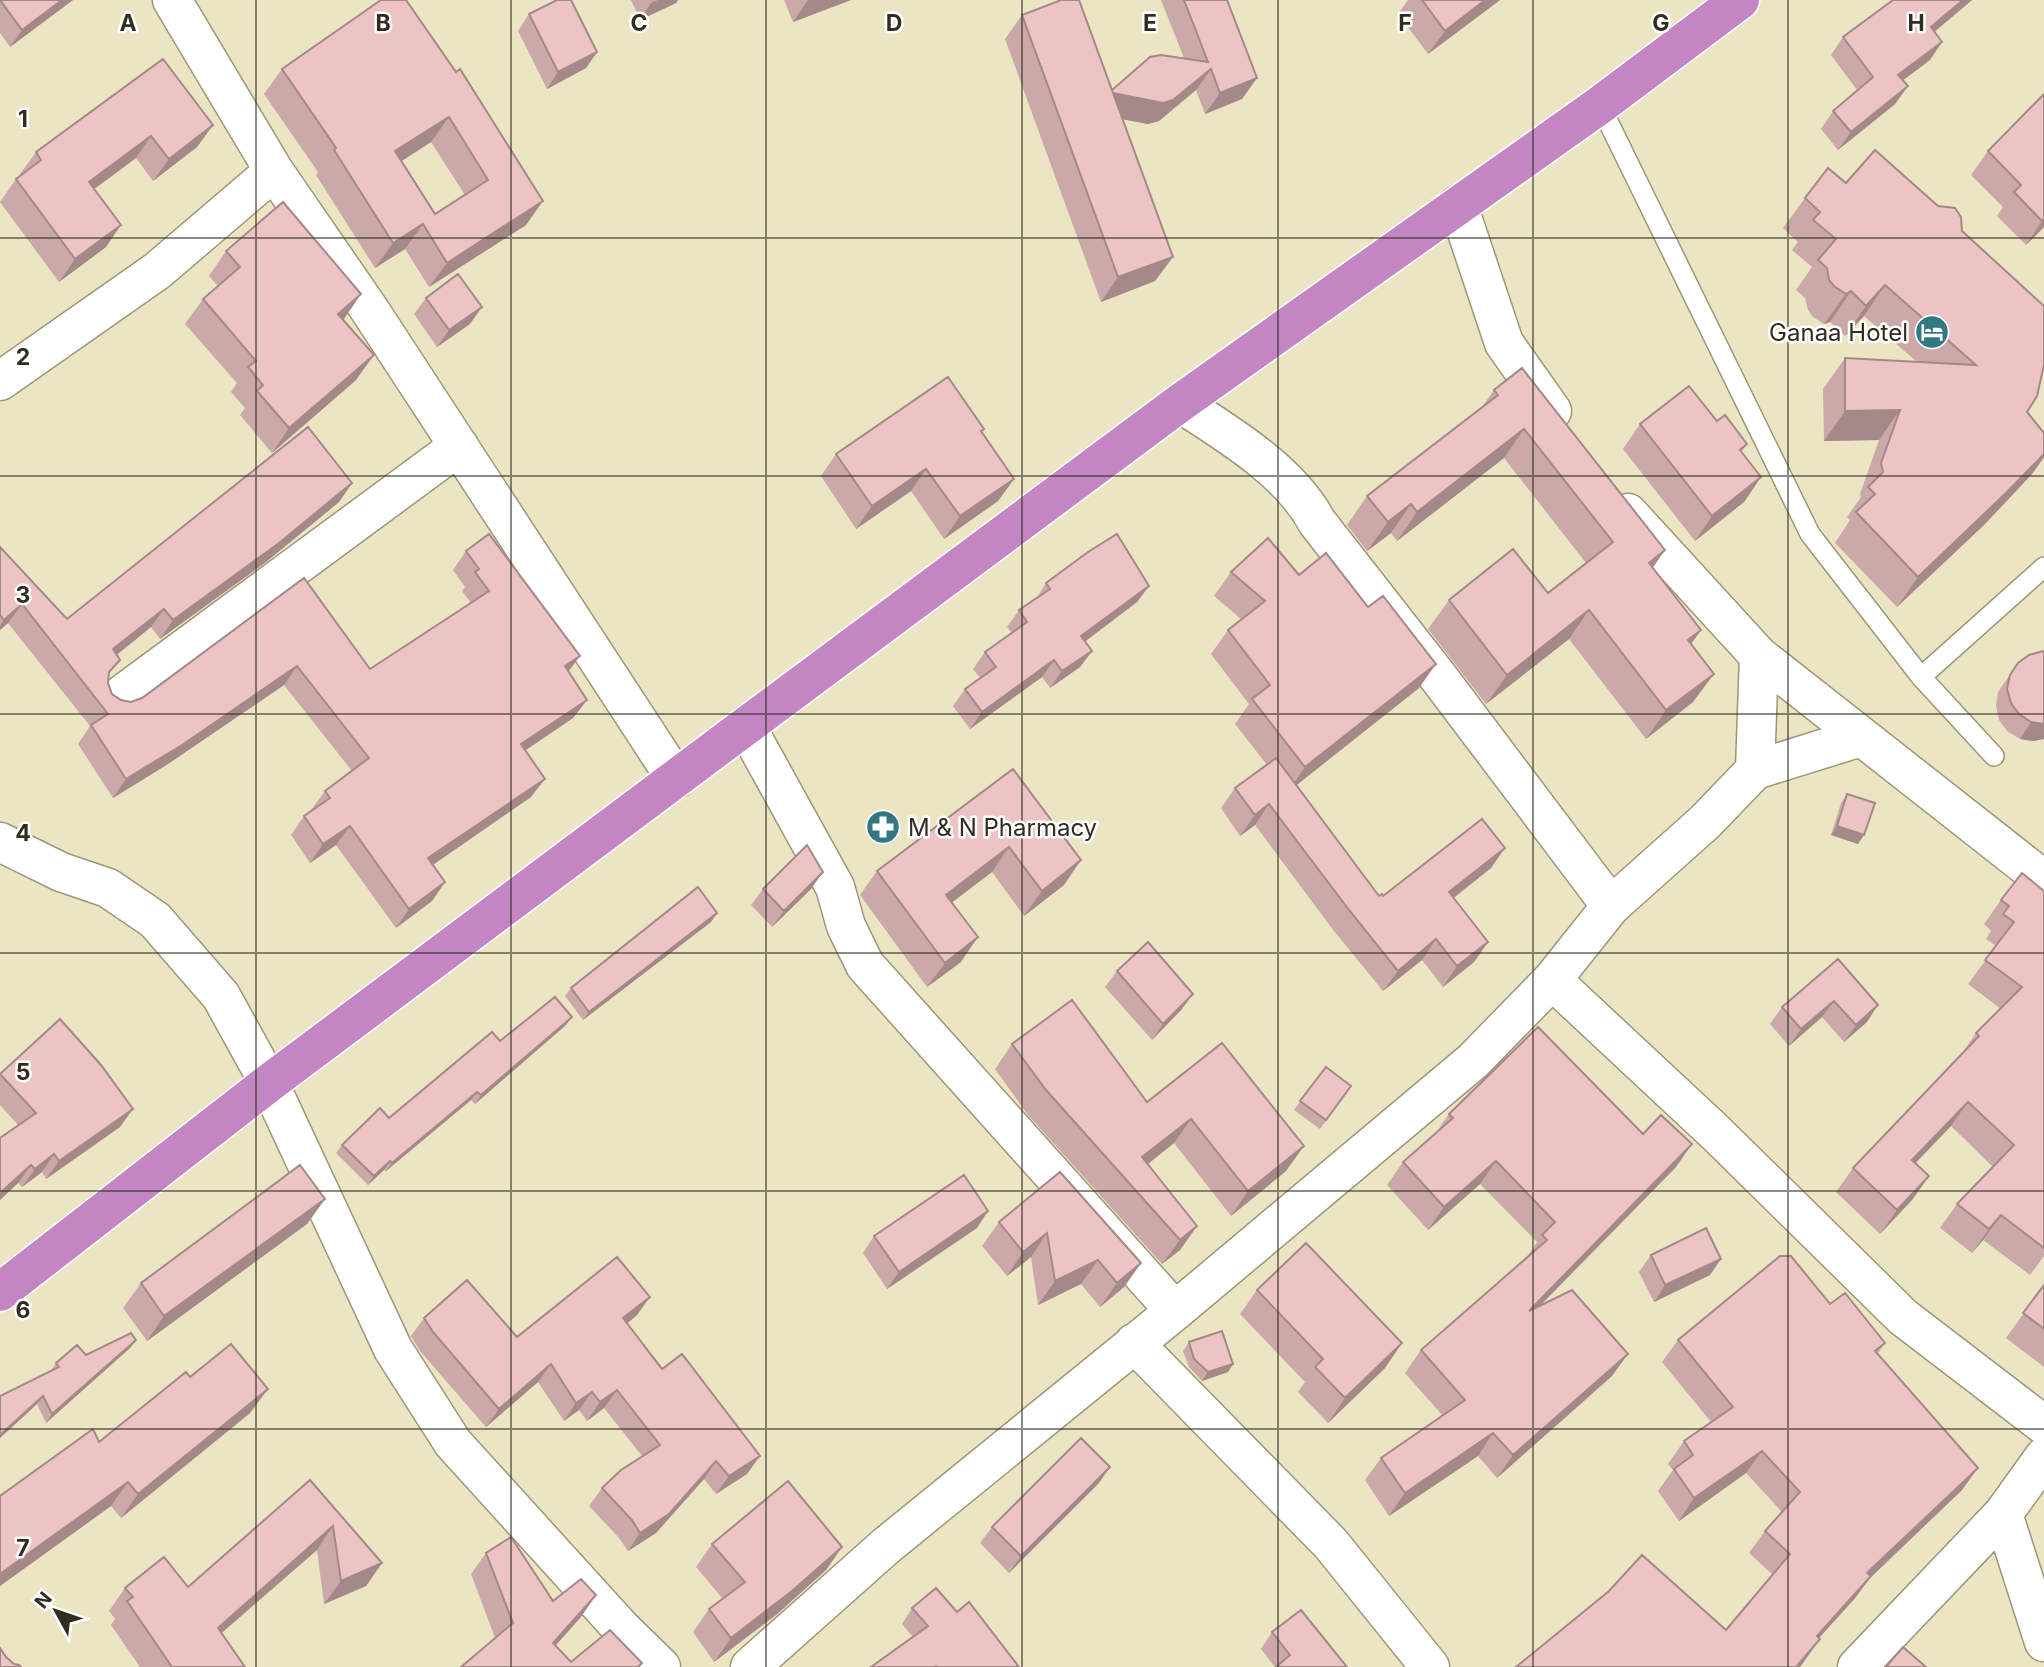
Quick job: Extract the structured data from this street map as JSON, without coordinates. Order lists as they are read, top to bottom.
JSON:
{
  "places": {
    "hotel": ["Ganaa Hotel"],
    "pharmacy": ["M & N Pharmacy"]
  },
  "north": "top left",
  "grid": {
    "columns": [
      "A",
      "B",
      "C",
      "D",
      "E",
      "F",
      "G",
      "H"
    ],
    "rows": [
      "1",
      "2",
      "3",
      "4",
      "5",
      "6",
      "7"
    ]
  }
}
